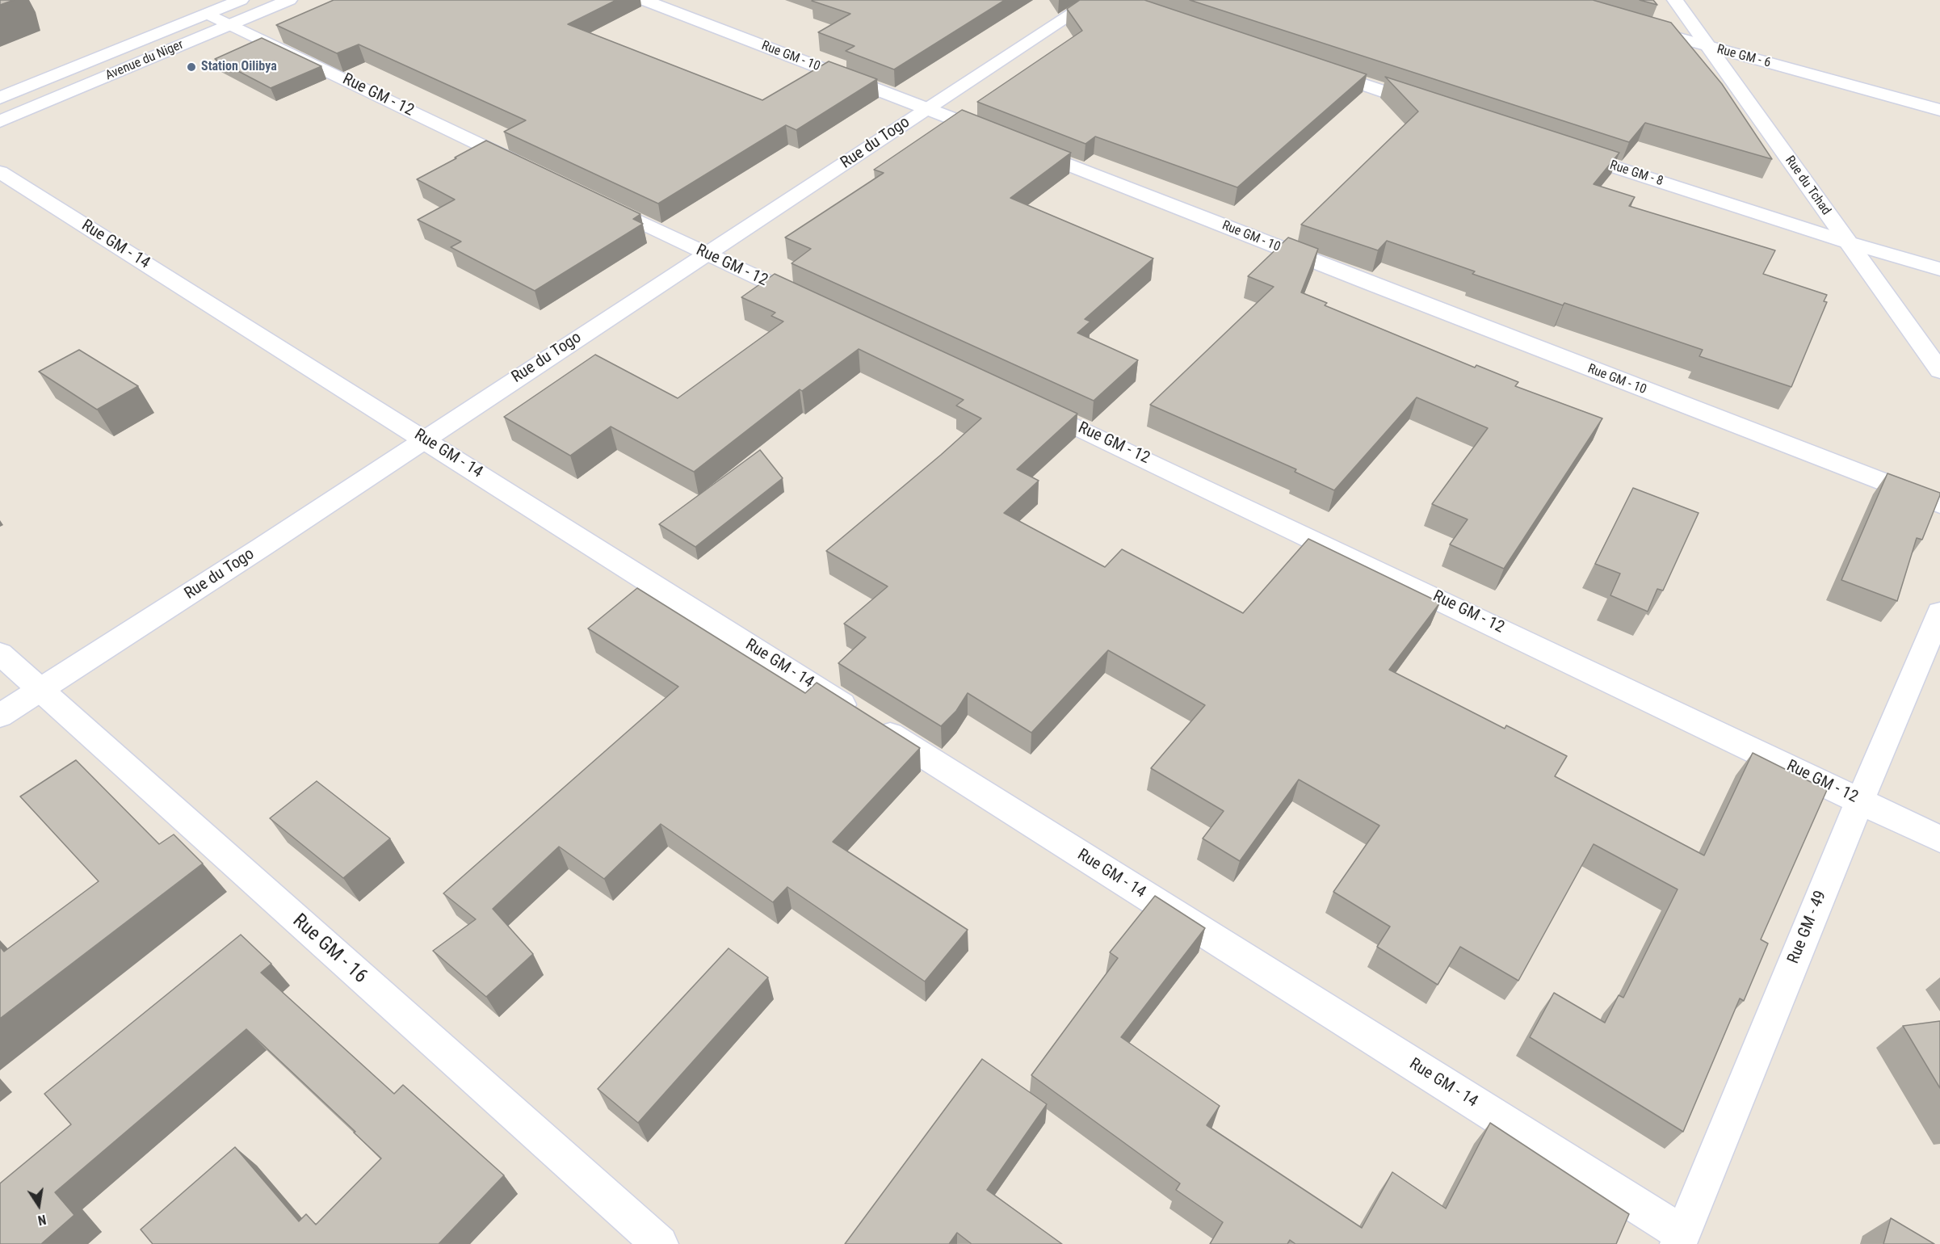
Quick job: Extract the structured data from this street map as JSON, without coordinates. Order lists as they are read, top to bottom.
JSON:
{
  "streets": {
    "street": [
      "Rue GM - 10",
      "Rue GM - 6",
      "Avenue du Niger",
      "Rue GM - 12",
      "Rue du Togo",
      "Rue GM - 8",
      "Rue du Tchad",
      "Rue GM - 14",
      "Rue GM - 49",
      "Rue GM - 16"
    ]
  },
  "crossings": [
    ["Rue GM - 10", "Rue du Togo"],
    ["Rue GM - 6", "Rue du Tchad"],
    ["Avenue du Niger", "Rue GM - 12"],
    ["Rue GM - 12", "Rue du Togo"],
    ["Rue GM - 12", "Rue GM - 49"],
    ["Rue du Togo", "Rue GM - 14"],
    ["Rue du Togo", "Rue GM - 16"],
    ["Rue GM - 8", "Rue du Tchad"],
    ["Rue GM - 14", "Rue GM - 49"]
  ],
  "places": ["Station Oilibya"],
  "north": "bottom"
}
